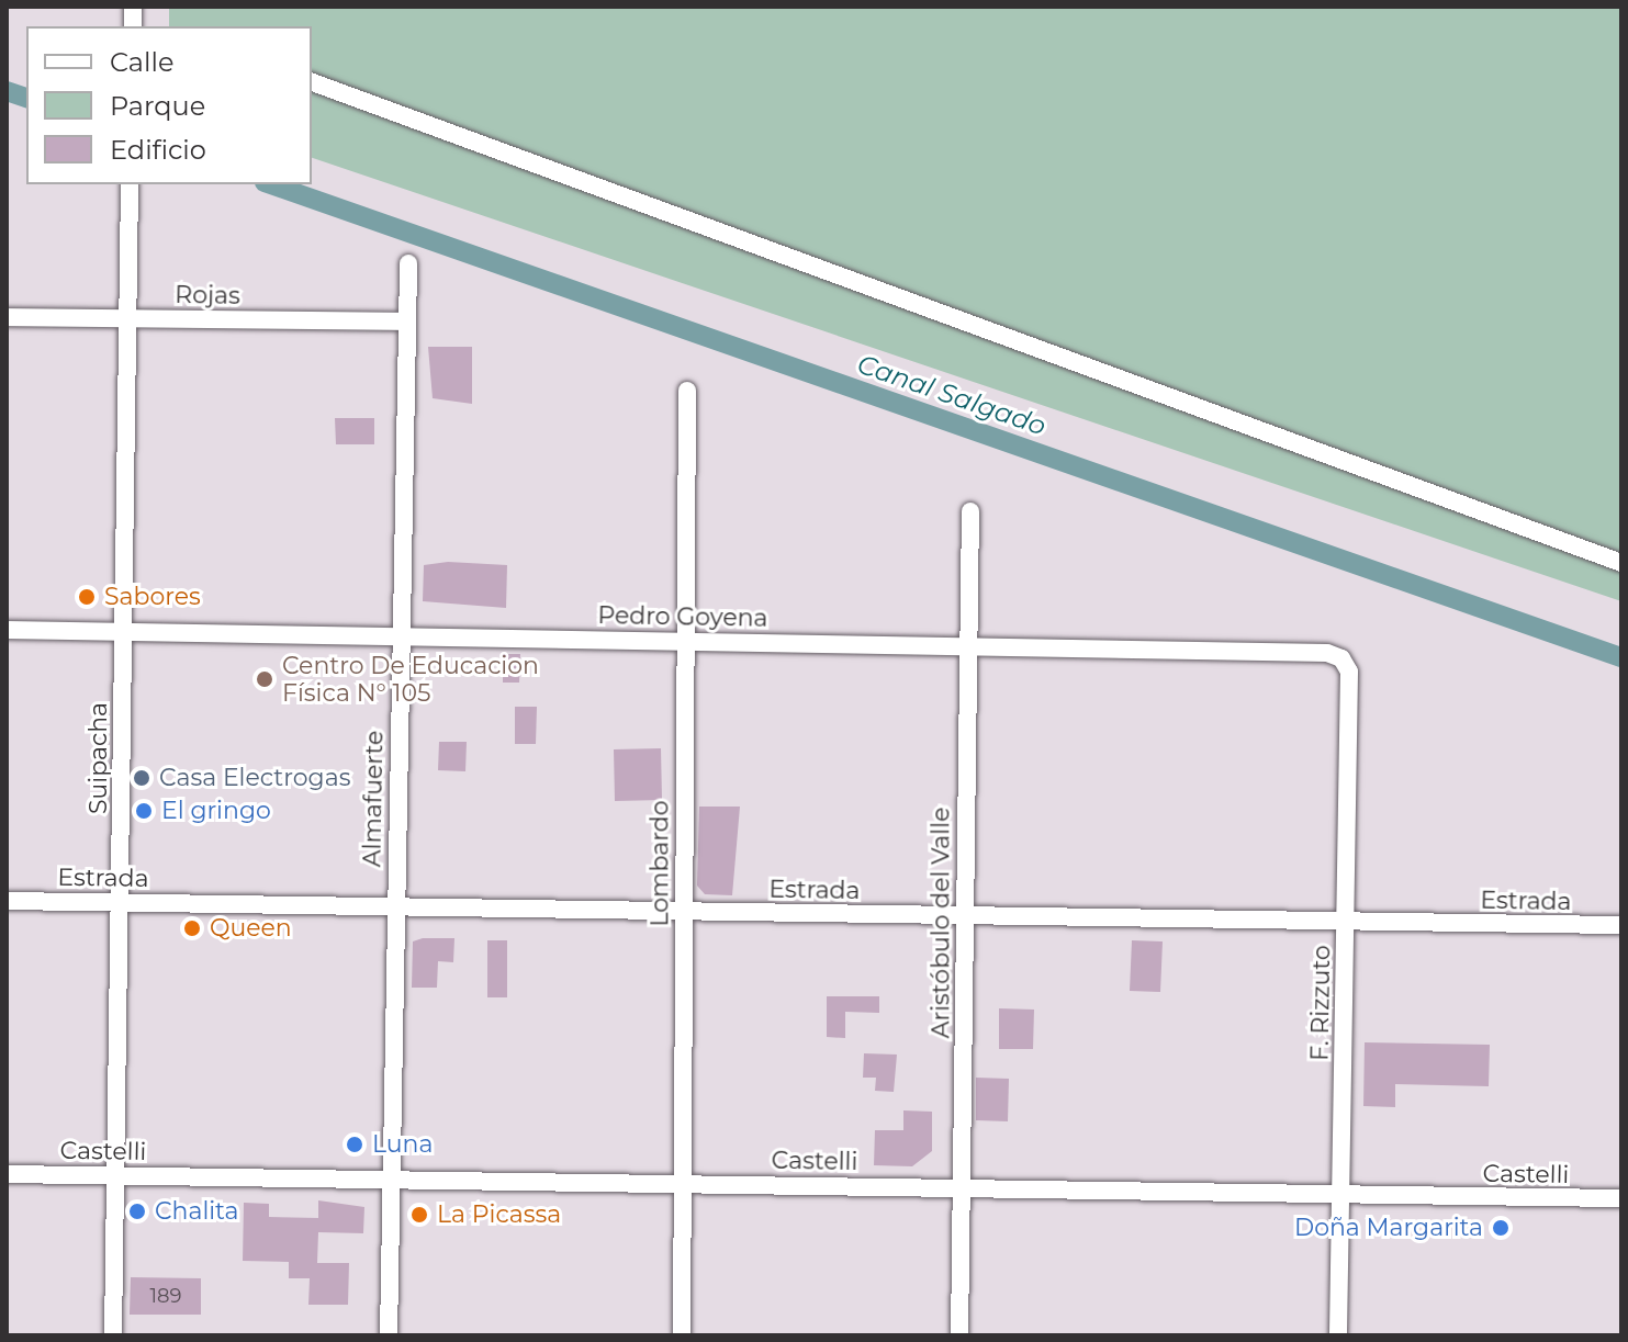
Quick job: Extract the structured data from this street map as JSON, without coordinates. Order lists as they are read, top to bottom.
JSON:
{
  "streets": {
    "street": [
      "Rojas",
      "Pedro Goyena",
      "Suipacha",
      "Almafuerte",
      "Lombardo",
      "Estrada",
      "Aristóbulo del Valle",
      "F. Rizzuto",
      "Castelli"
    ]
  },
  "crossings": [
    ["Rojas", "Suipacha"],
    ["Rojas", "Almafuerte"],
    ["Pedro Goyena", "Suipacha"],
    ["Pedro Goyena", "Almafuerte"],
    ["Pedro Goyena", "Lombardo"],
    ["Pedro Goyena", "Aristóbulo del Valle"],
    ["Pedro Goyena", "F. Rizzuto"],
    ["Suipacha", "Estrada"],
    ["Suipacha", "Castelli"],
    ["Almafuerte", "Estrada"],
    ["Almafuerte", "Castelli"],
    ["Lombardo", "Estrada"],
    ["Lombardo", "Castelli"],
    ["Estrada", "Aristóbulo del Valle"],
    ["Estrada", "F. Rizzuto"],
    ["Aristóbulo del Valle", "Castelli"],
    ["F. Rizzuto", "Castelli"]
  ],
  "water": ["Canal Salgado"],
  "places": [
    "Sabores",
    "Centro De Educacion Física N° 105",
    "Casa Electrogas",
    "El gringo",
    "Queen",
    "Luna",
    "Chalita",
    "La Picassa",
    "Doña Margarita"
  ],
  "house_numbers": ["189"],
  "legend": ["Calle", "Parque", "Edificio"]
}
